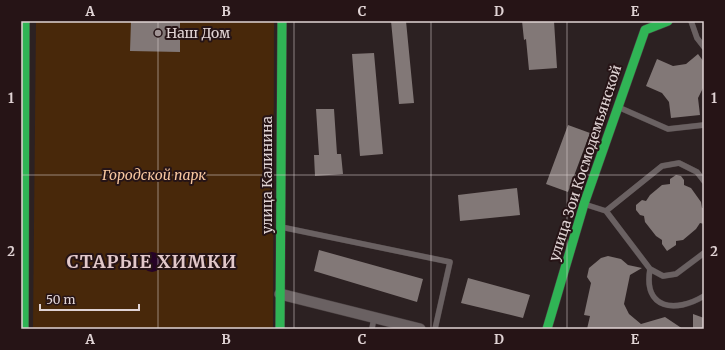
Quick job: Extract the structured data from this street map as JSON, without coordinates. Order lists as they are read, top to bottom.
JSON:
{
  "streets": {
    "street": ["улица Зои Космодемьянской", "улица Калинина"]
  },
  "districts": ["СТАРЫЕ ХИМКИ"],
  "parks": ["Городской парк"],
  "places": ["Наш Дом"],
  "scale_bar": "50 m",
  "grid": {
    "columns": [
      "A",
      "B",
      "C",
      "D",
      "E"
    ],
    "rows": ["1", "2"]
  }
}
